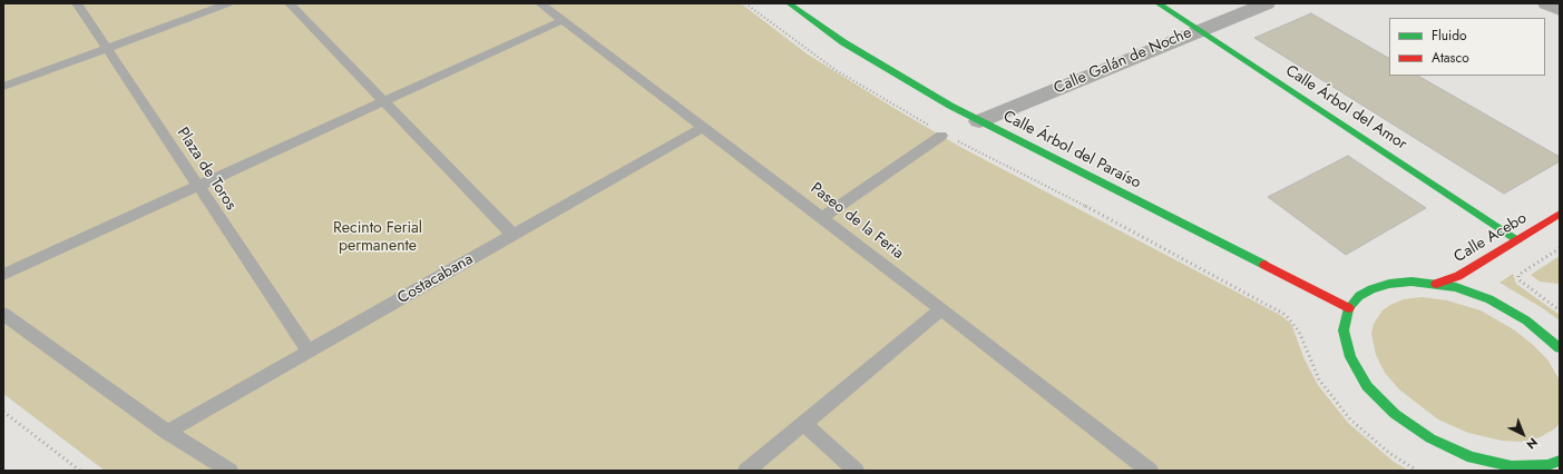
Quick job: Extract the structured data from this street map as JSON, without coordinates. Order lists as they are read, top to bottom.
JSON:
{
  "streets": {
    "street": [
      "Calle Galán de Noche",
      "Calle Árbol del Amor",
      "Calle Árbol del Paraíso",
      "Calle Acebo"
    ],
    "lane": ["Plaza de Toros", "Paseo de la Feria", "Costacabana"]
  },
  "crossings": [
    ["Calle Galán de Noche", "Calle Árbol del Amor"],
    ["Calle Galán de Noche", "Calle Árbol del Paraíso"],
    ["Calle Árbol del Amor", "Calle Acebo"],
    ["Plaza de Toros", "Costacabana"],
    ["Paseo de la Feria", "Costacabana"]
  ],
  "parks": ["Recinto Ferial permanente"],
  "legend": ["Fluido", "Atasco"],
  "north": "bottom right"
}
